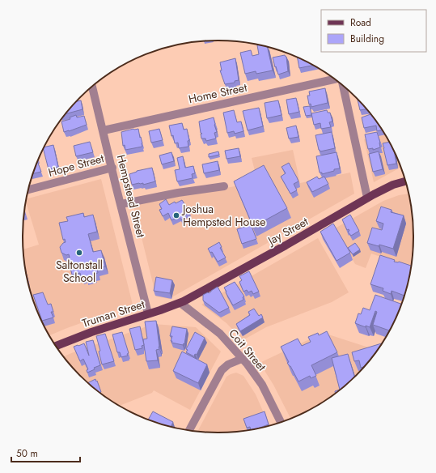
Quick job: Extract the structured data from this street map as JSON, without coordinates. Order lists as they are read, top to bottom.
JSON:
{
  "streets": {
    "main road": ["Jay Street", "Truman Street"],
    "street": [
      "Home Street",
      "Hope Street",
      "Hempstead Street",
      "Coit Street"
    ]
  },
  "crossings": [
    ["Home Street", "Hempstead Street"],
    ["Hope Street", "Hempstead Street"],
    ["Hempstead Street", "Truman Street"],
    ["Jay Street", "Truman Street"],
    ["Jay Street", "Coit Street"],
    ["Truman Street", "Coit Street"]
  ],
  "places": ["Joshua Hempsted House", "Saltonstall School"],
  "legend": ["Road", "Building"],
  "scale_bar": "50 m"
}
